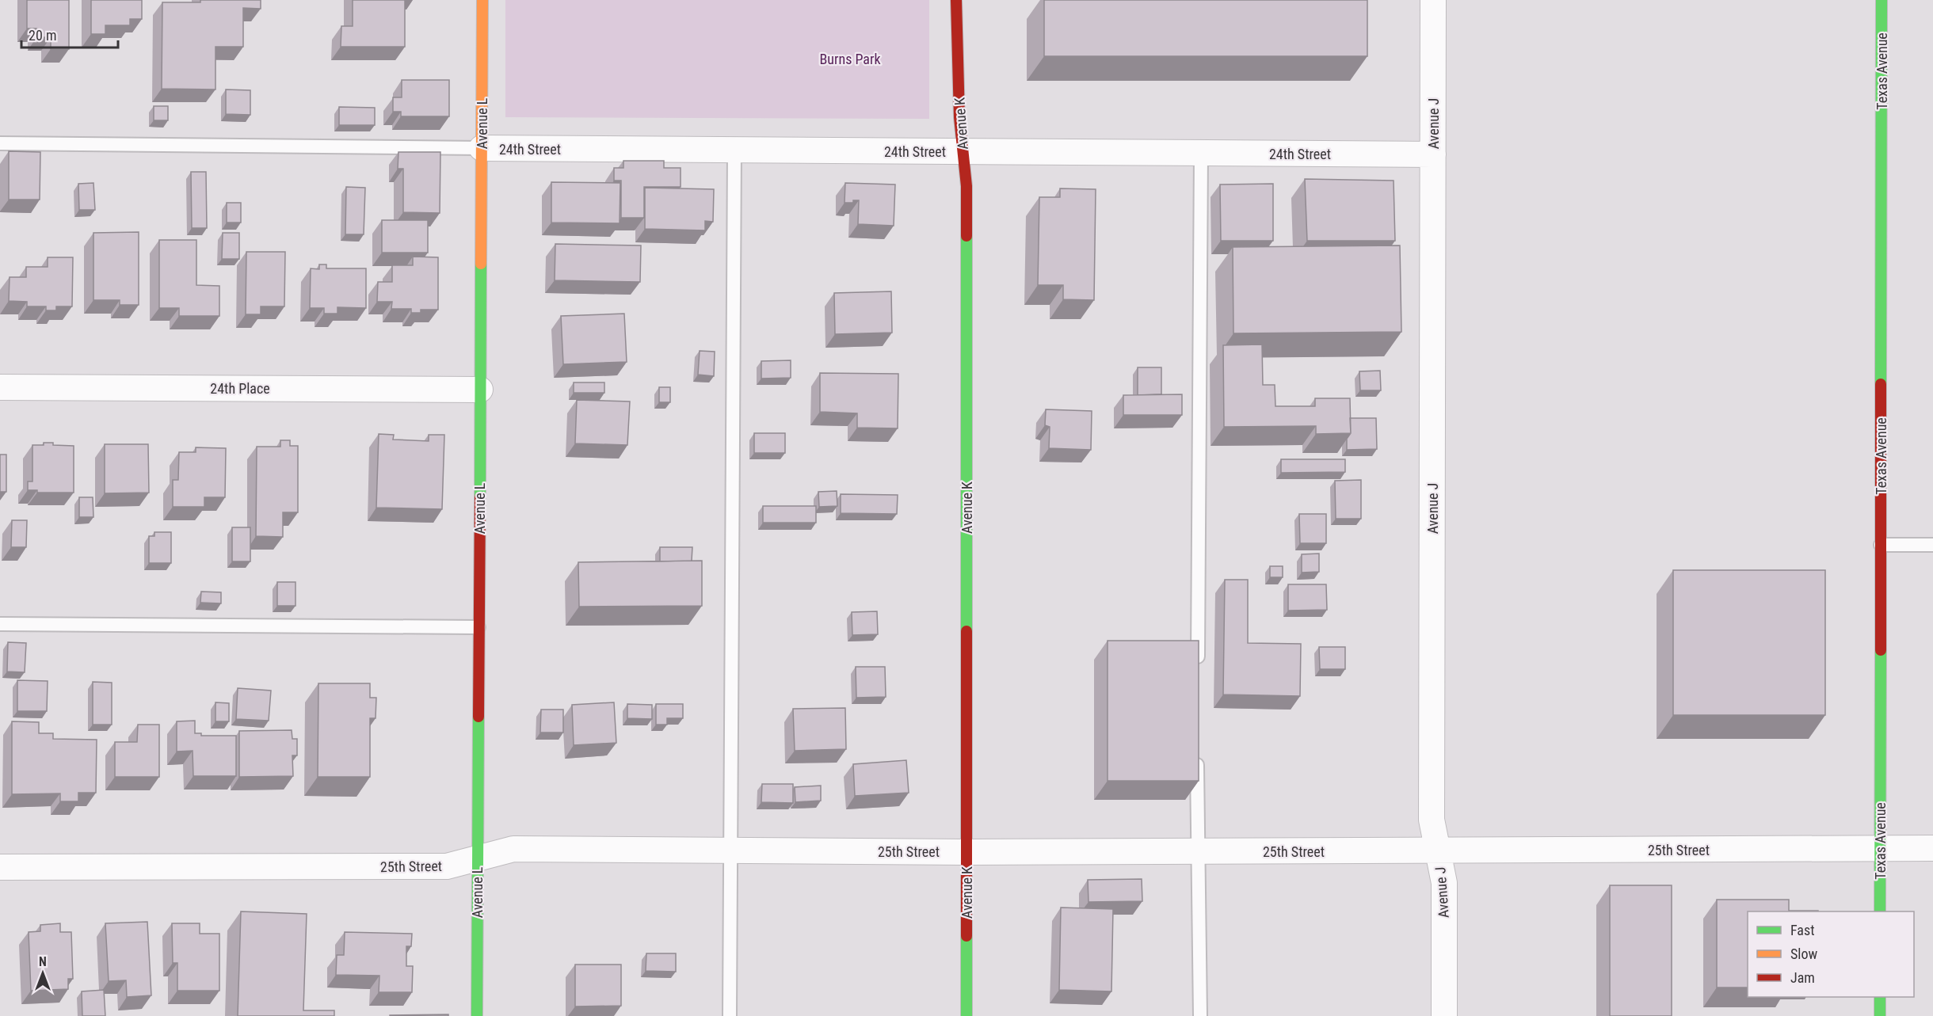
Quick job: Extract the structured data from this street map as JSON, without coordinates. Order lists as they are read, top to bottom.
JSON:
{
  "streets": {
    "street": [
      "Texas Avenue",
      "Avenue L",
      "Avenue K",
      "Avenue J",
      "24th Street",
      "24th Place",
      "25th Street"
    ]
  },
  "crossings": [
    ["Texas Avenue", "25th Street"],
    ["Avenue L", "24th Street"],
    ["Avenue L", "24th Place"],
    ["Avenue L", "25th Street"],
    ["Avenue K", "24th Street"],
    ["Avenue K", "25th Street"],
    ["Avenue J", "24th Street"],
    ["Avenue J", "25th Street"]
  ],
  "parks": ["Burns Park"],
  "legend": ["Fast", "Slow", "Jam"],
  "scale_bar": "20 m",
  "north": "top"
}
